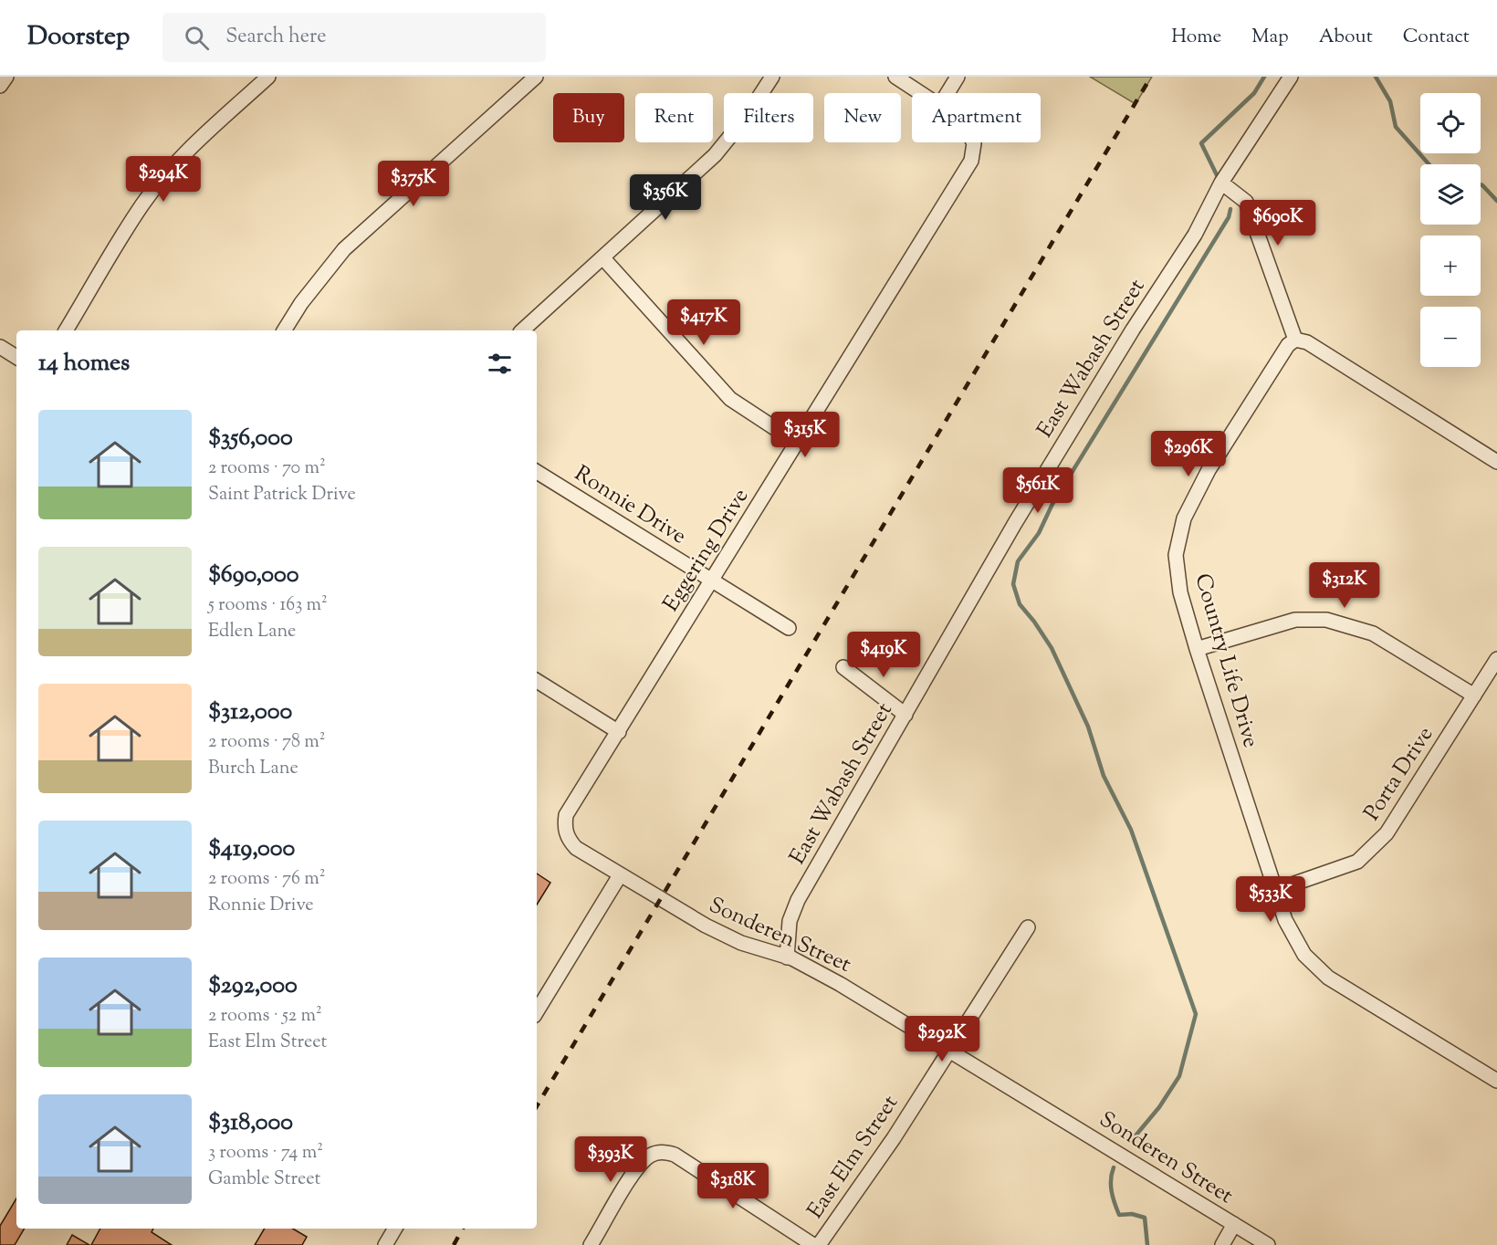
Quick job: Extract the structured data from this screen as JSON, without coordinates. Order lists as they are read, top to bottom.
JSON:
{
  "streets": {
    "street": [
      "East Wabash Street",
      "Ronnie Drive",
      "Eggering Drive",
      "Country Life Drive",
      "Porta Drive",
      "Sonderen Street",
      "East Elm Street"
    ]
  },
  "crossings": [
    ["East Wabash Street", "Sonderen Street"],
    ["Ronnie Drive", "Eggering Drive"],
    ["Eggering Drive", "Sonderen Street"],
    ["Country Life Drive", "Porta Drive"],
    ["Sonderen Street", "East Elm Street"]
  ],
  "page": {
    "header": "Doorstep",
    "search": "Search here",
    "nav": [
      "Home",
      "Map",
      "About",
      "Contact"
    ],
    "map_buttons": ["+", "−"],
    "chip": [
      "Buy",
      "Rent",
      "Filters",
      "New",
      "Apartment"
    ],
    "price": [
      "$294K",
      "$375K",
      "$356K",
      "$690K",
      "$417K",
      "$315K",
      "$296K",
      "$561K",
      "$312K",
      "$419K",
      "$533K",
      "$292K",
      "$393K",
      "$318K"
    ],
    "heading": "14 homes",
    "list": [
      {
        "name": "$356,000",
        "note": "2 rooms · 70 m² · Saint Patrick Drive"
      },
      {
        "name": "$690,000",
        "note": "5 rooms · 163 m² · Edlen Lane"
      },
      {
        "name": "$312,000",
        "note": "2 rooms · 78 m² · Burch Lane"
      },
      {
        "name": "$419,000",
        "note": "2 rooms · 76 m² · Ronnie Drive"
      },
      {
        "name": "$292,000",
        "note": "2 rooms · 52 m² · East Elm Street"
      },
      {
        "name": "$318,000",
        "note": "3 rooms · 74 m² · Gamble Street"
      }
    ]
  }
}
